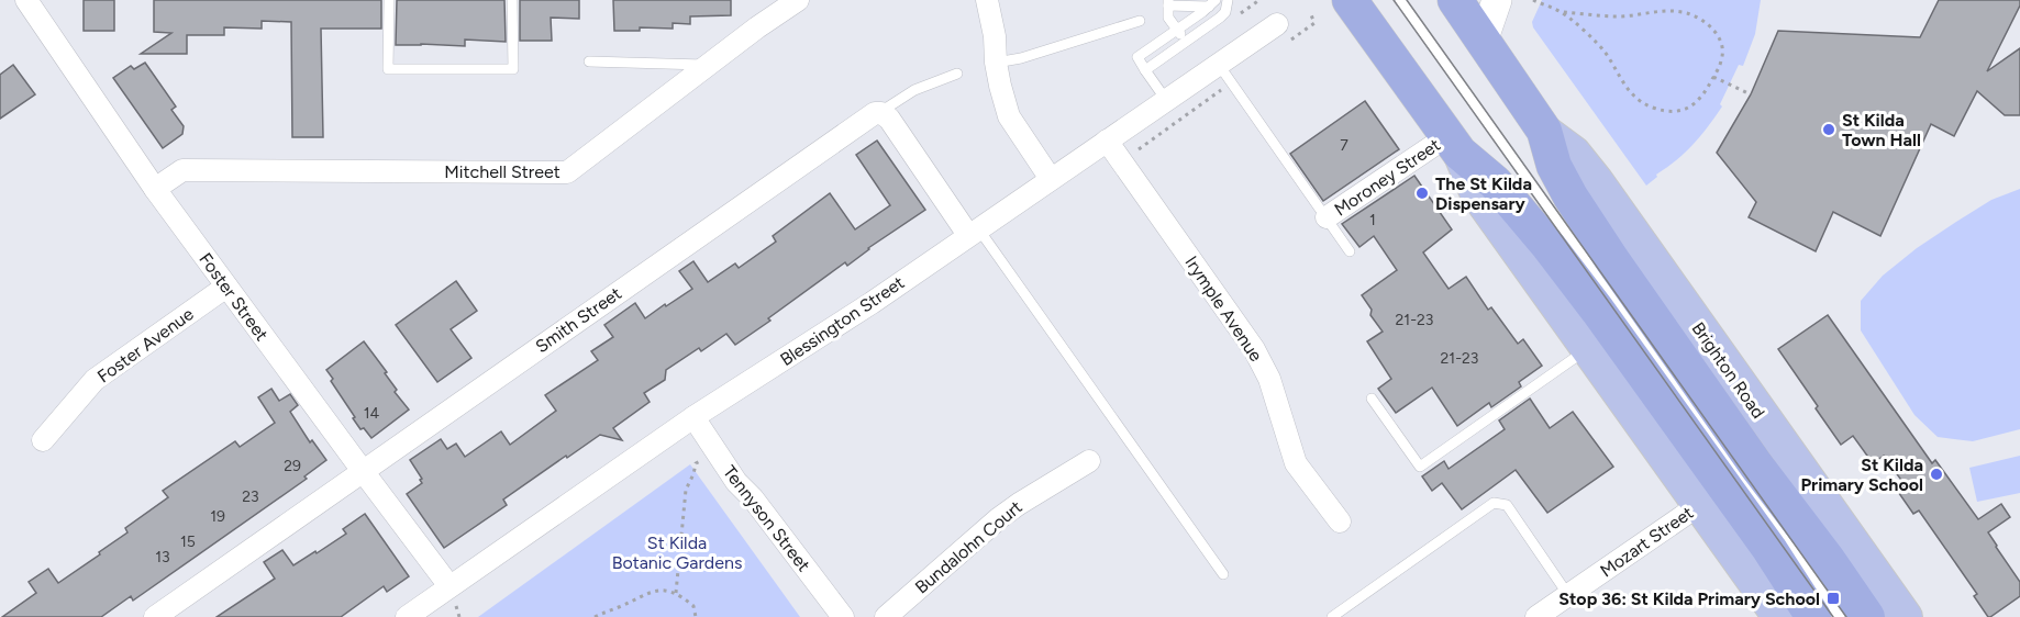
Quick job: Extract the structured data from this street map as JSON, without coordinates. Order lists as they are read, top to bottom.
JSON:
{
  "streets": {
    "highway": ["Brighton Road"],
    "street": [
      "Mitchell Street",
      "Moroney Street",
      "Foster Street",
      "Irymple Avenue",
      "Smith Street",
      "Blessington Street",
      "Foster Avenue",
      "Tennyson Street",
      "Mozart Street",
      "Bundalohn Court"
    ]
  },
  "crossings": [
    ["Mitchell Street", "Foster Street"],
    ["Moroney Street", "Brighton Road"],
    ["Foster Street", "Smith Street"],
    ["Foster Street", "Blessington Street"],
    ["Foster Street", "Foster Avenue"],
    ["Irymple Avenue", "Blessington Street"],
    ["Blessington Street", "Tennyson Street"],
    ["Brighton Road", "Mozart Street"]
  ],
  "parks": ["St Kilda Botanic Gardens"],
  "places": {
    "other": ["St Kilda Town Hall", "The St Kilda Dispensary", "St Kilda Primary School"],
    "transit": ["Stop 36: St Kilda Primary School"]
  },
  "house_numbers": [
    "7",
    "1",
    "21-23",
    "21-23",
    "14",
    "29",
    "23",
    "19",
    "15",
    "13"
  ]
}
